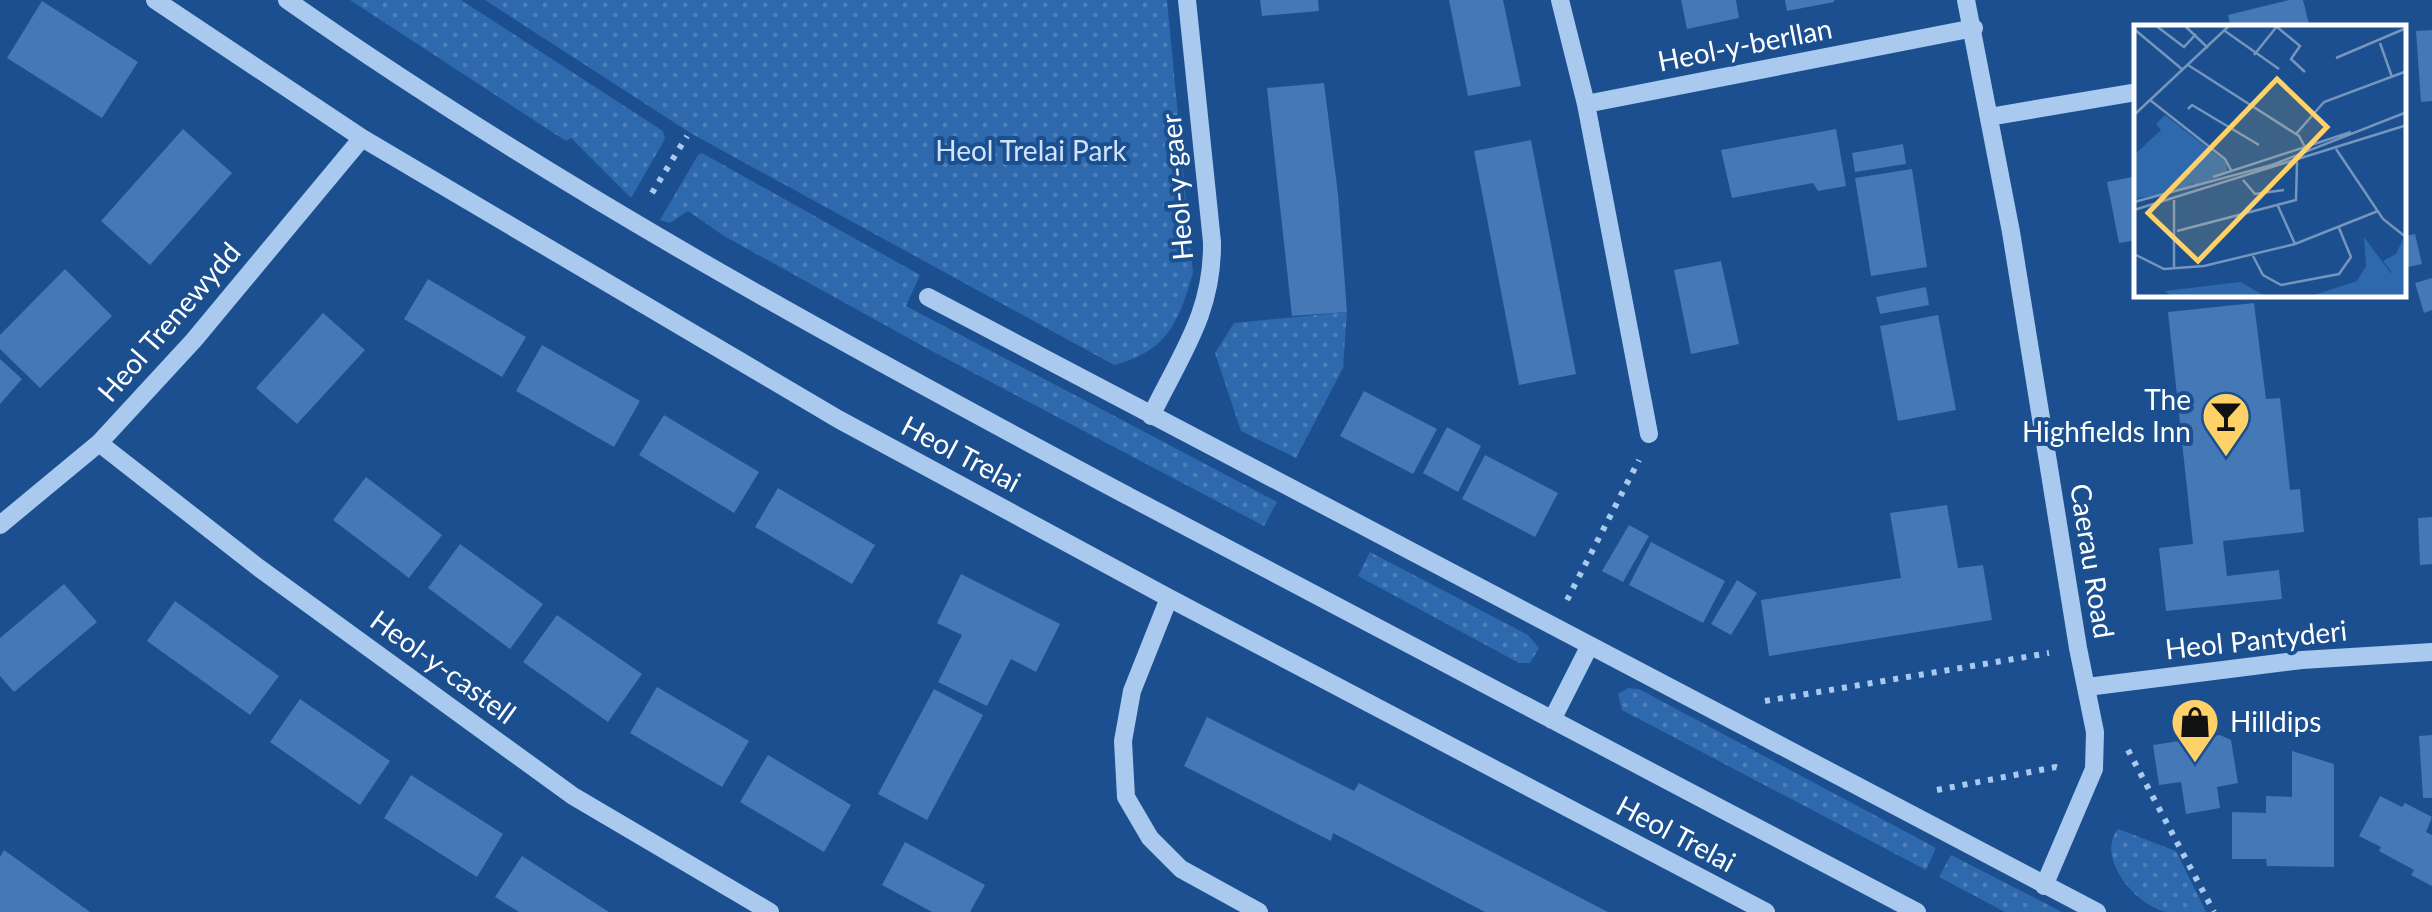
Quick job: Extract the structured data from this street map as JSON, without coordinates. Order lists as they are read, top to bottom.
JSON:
{
  "streets": {
    "street": [
      "Heol-y-berllan",
      "Heol-y-gaer",
      "Heol Trenewydd",
      "Heol Trelai",
      "Caerau Road",
      "Heol Pantyderi",
      "Heol-y-castell"
    ]
  },
  "crossings": [
    ["Heol-y-berllan", "Caerau Road"],
    ["Heol Trenewydd", "Heol Trelai"],
    ["Heol Trenewydd", "Heol-y-castell"],
    ["Caerau Road", "Heol Pantyderi"]
  ],
  "parks": ["Heol Trelai Park"],
  "places": {
    "bar": ["The Highfields Inn"],
    "shop": ["Hilldips"]
  }
}
